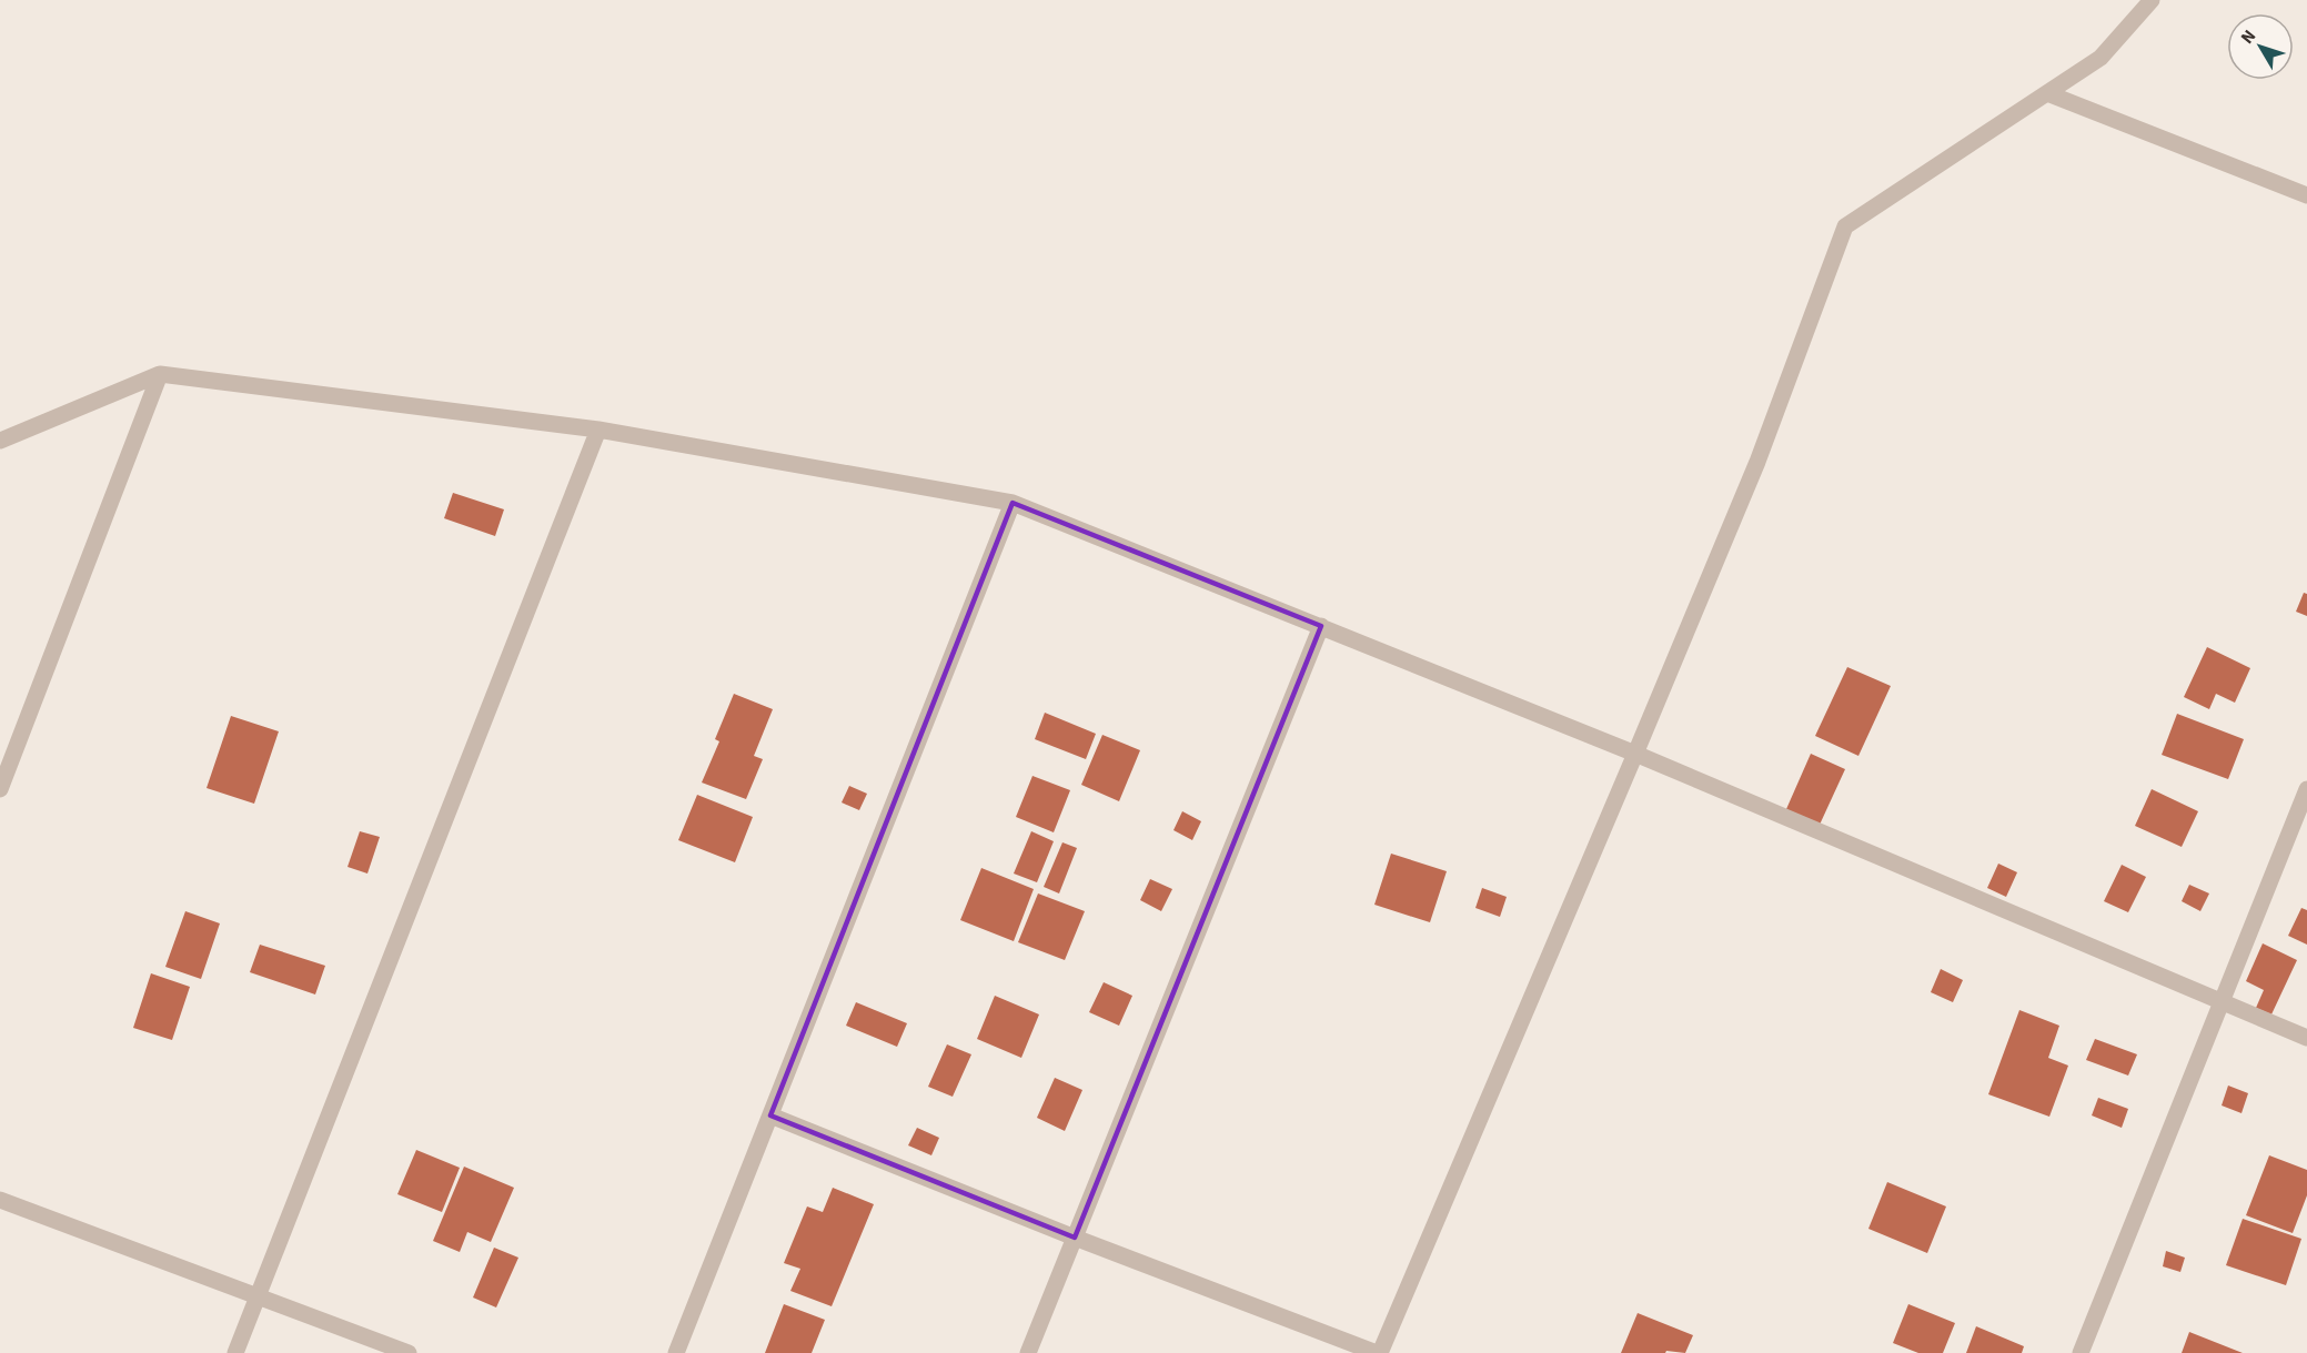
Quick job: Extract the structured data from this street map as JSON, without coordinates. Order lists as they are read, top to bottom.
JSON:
{
  "north": "top left"
}
